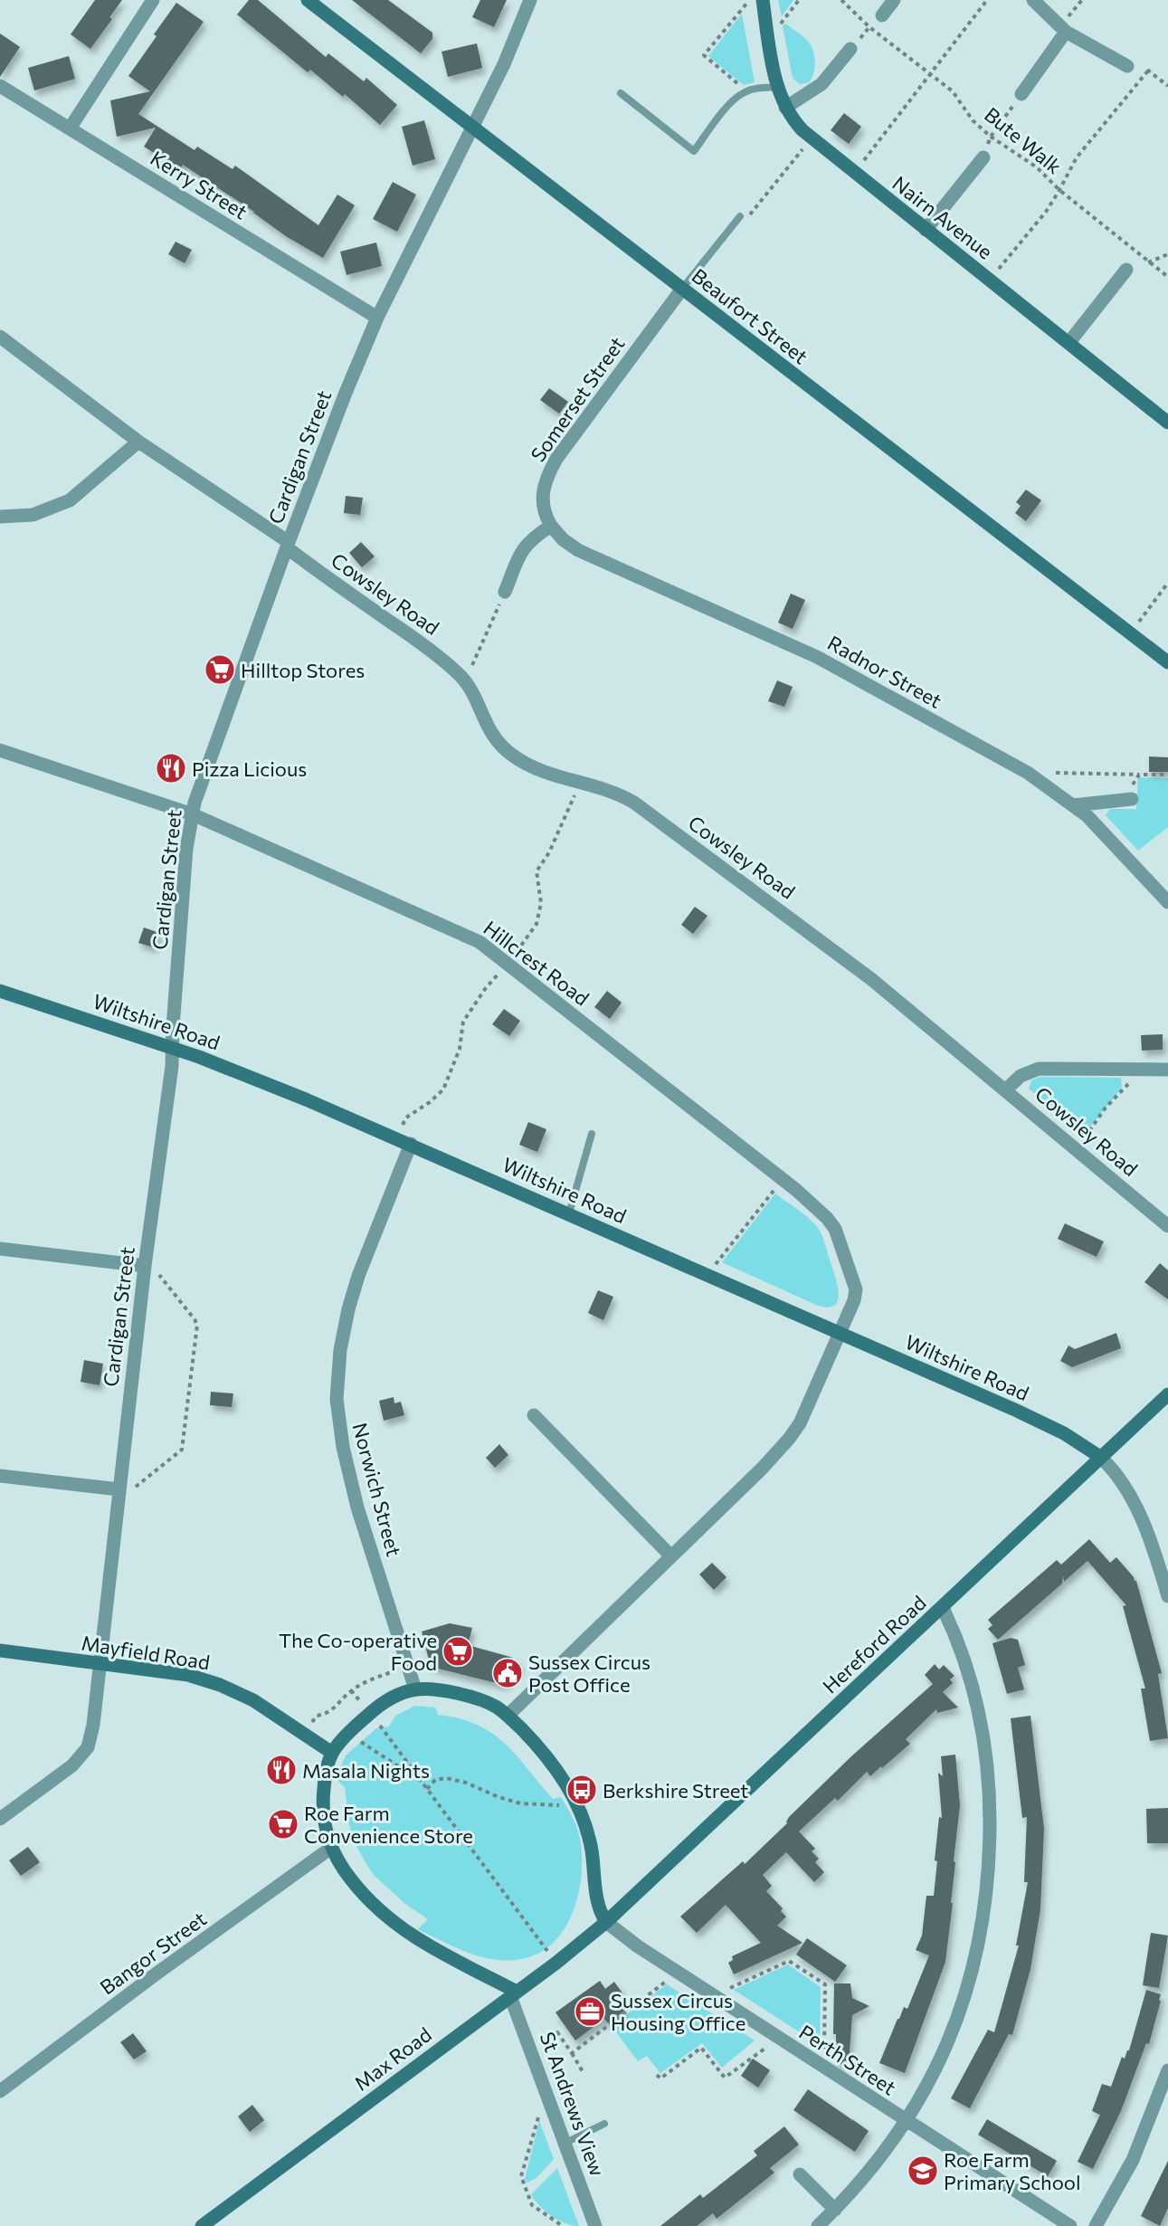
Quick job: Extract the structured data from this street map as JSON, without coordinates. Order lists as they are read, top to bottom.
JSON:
{
  "streets": {
    "street": [
      "Kerry Street",
      "Nairn Avenue",
      "Beaufort Street",
      "Somerset Street",
      "Cardigan Street",
      "Cowsley Road",
      "Radnor Street",
      "Hillcrest Road",
      "Wiltshire Road",
      "Norwich Street",
      "Hereford Road",
      "Mayfield Road",
      "Bangor Street",
      "Max Road",
      "Perth Street",
      "St Andrews View"
    ],
    "path": ["Bute Walk"]
  },
  "crossings": [
    ["Kerry Street", "Cardigan Street"],
    ["Beaufort Street", "Somerset Street"],
    ["Beaufort Street", "Cardigan Street"],
    ["Somerset Street", "Radnor Street"],
    ["Cardigan Street", "Cowsley Road"],
    ["Cardigan Street", "Hillcrest Road"],
    ["Cardigan Street", "Wiltshire Road"],
    ["Cardigan Street", "Mayfield Road"],
    ["Hillcrest Road", "Wiltshire Road"],
    ["Wiltshire Road", "Norwich Street"],
    ["Wiltshire Road", "Hereford Road"],
    ["Hereford Road", "Max Road"],
    ["Hereford Road", "Perth Street"],
    ["Max Road", "Perth Street"],
    ["Max Road", "St Andrews View"]
  ],
  "places": {
    "supermarket": ["Hilltop Stores", "The Co-operative Food", "Roe Farm Convenience Store"],
    "restaurant": ["Pizza Licious", "Masala Nights"],
    "public building": ["Sussex Circus Post Office"],
    "bus stop": ["Berkshire Street"],
    "office": ["Sussex Circus Housing Office"],
    "school or university": ["Roe Farm Primary School"]
  }
}
